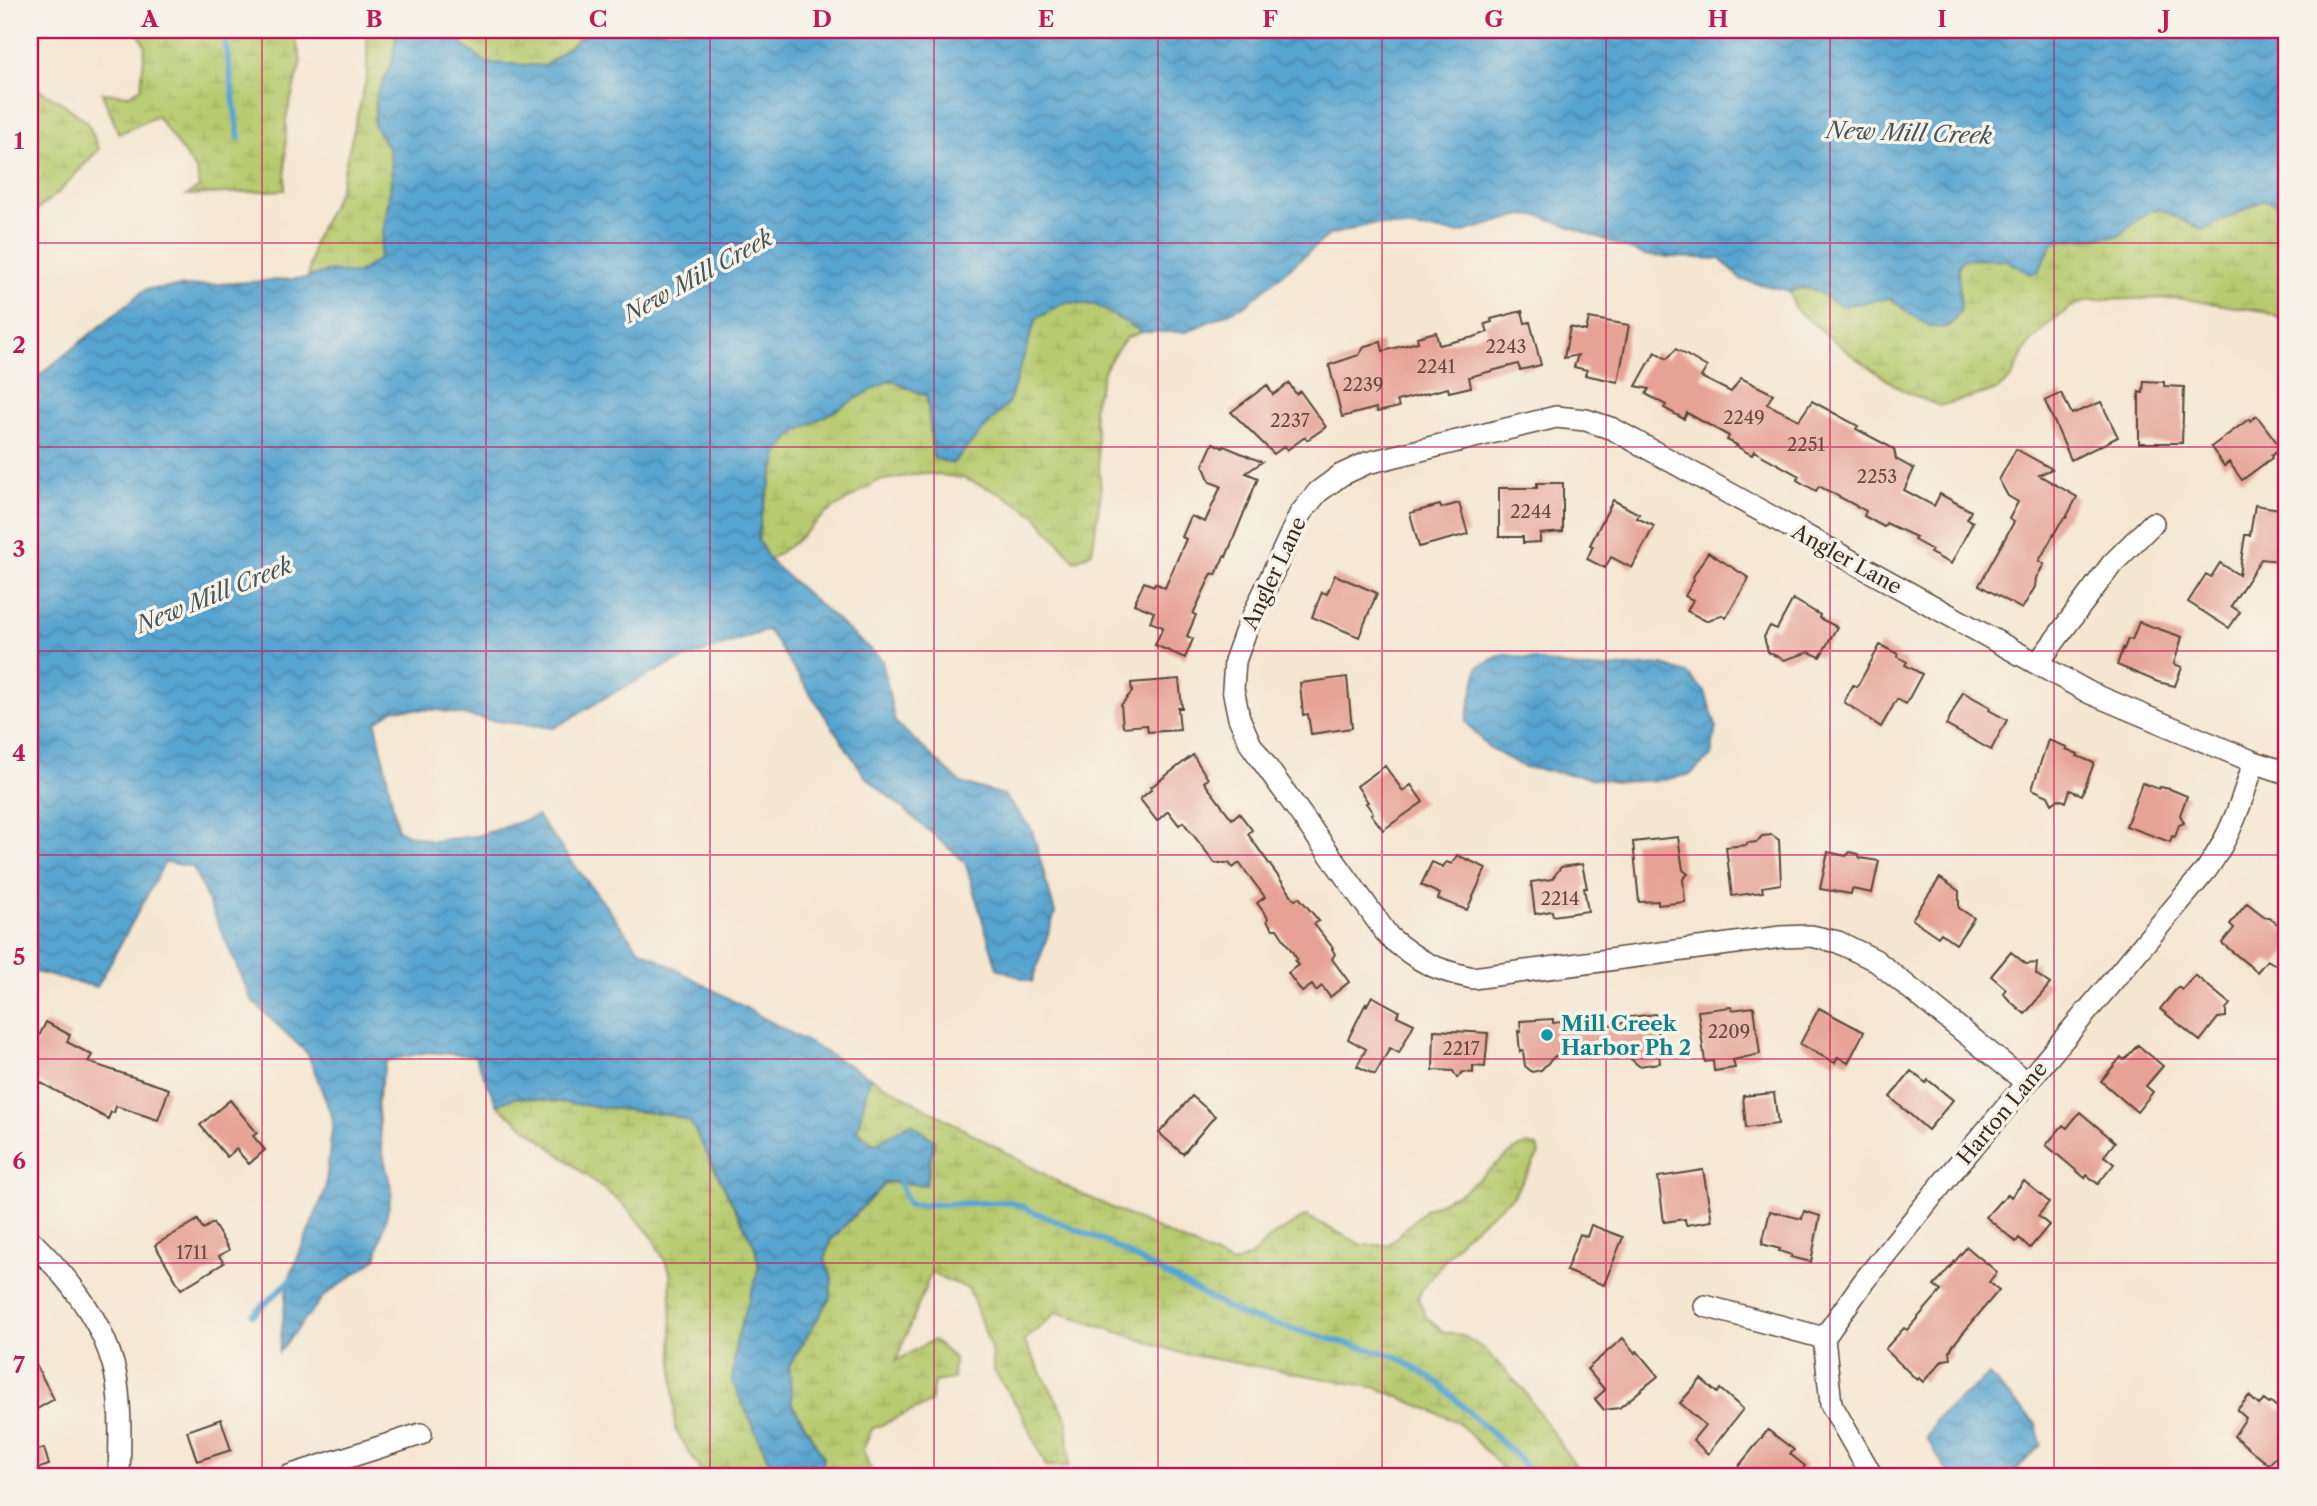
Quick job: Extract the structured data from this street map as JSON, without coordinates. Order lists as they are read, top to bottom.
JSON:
{
  "streets": {
    "street": ["Angler Lane", "Harton Lane"]
  },
  "crossings": [
    ["Angler Lane", "Harton Lane"]
  ],
  "water": ["New Mill Creek"],
  "places": ["Mill Creek Harbor Ph 2"],
  "house_numbers": [
    "2243",
    "2241",
    "2239",
    "2249",
    "2237",
    "2251",
    "2253",
    "2244",
    "2214",
    "2209",
    "2217",
    "1711"
  ],
  "grid": {
    "columns": [
      "A",
      "B",
      "C",
      "D",
      "E",
      "F",
      "G",
      "H",
      "I",
      "J"
    ],
    "rows": [
      "1",
      "2",
      "3",
      "4",
      "5",
      "6",
      "7"
    ]
  }
}
